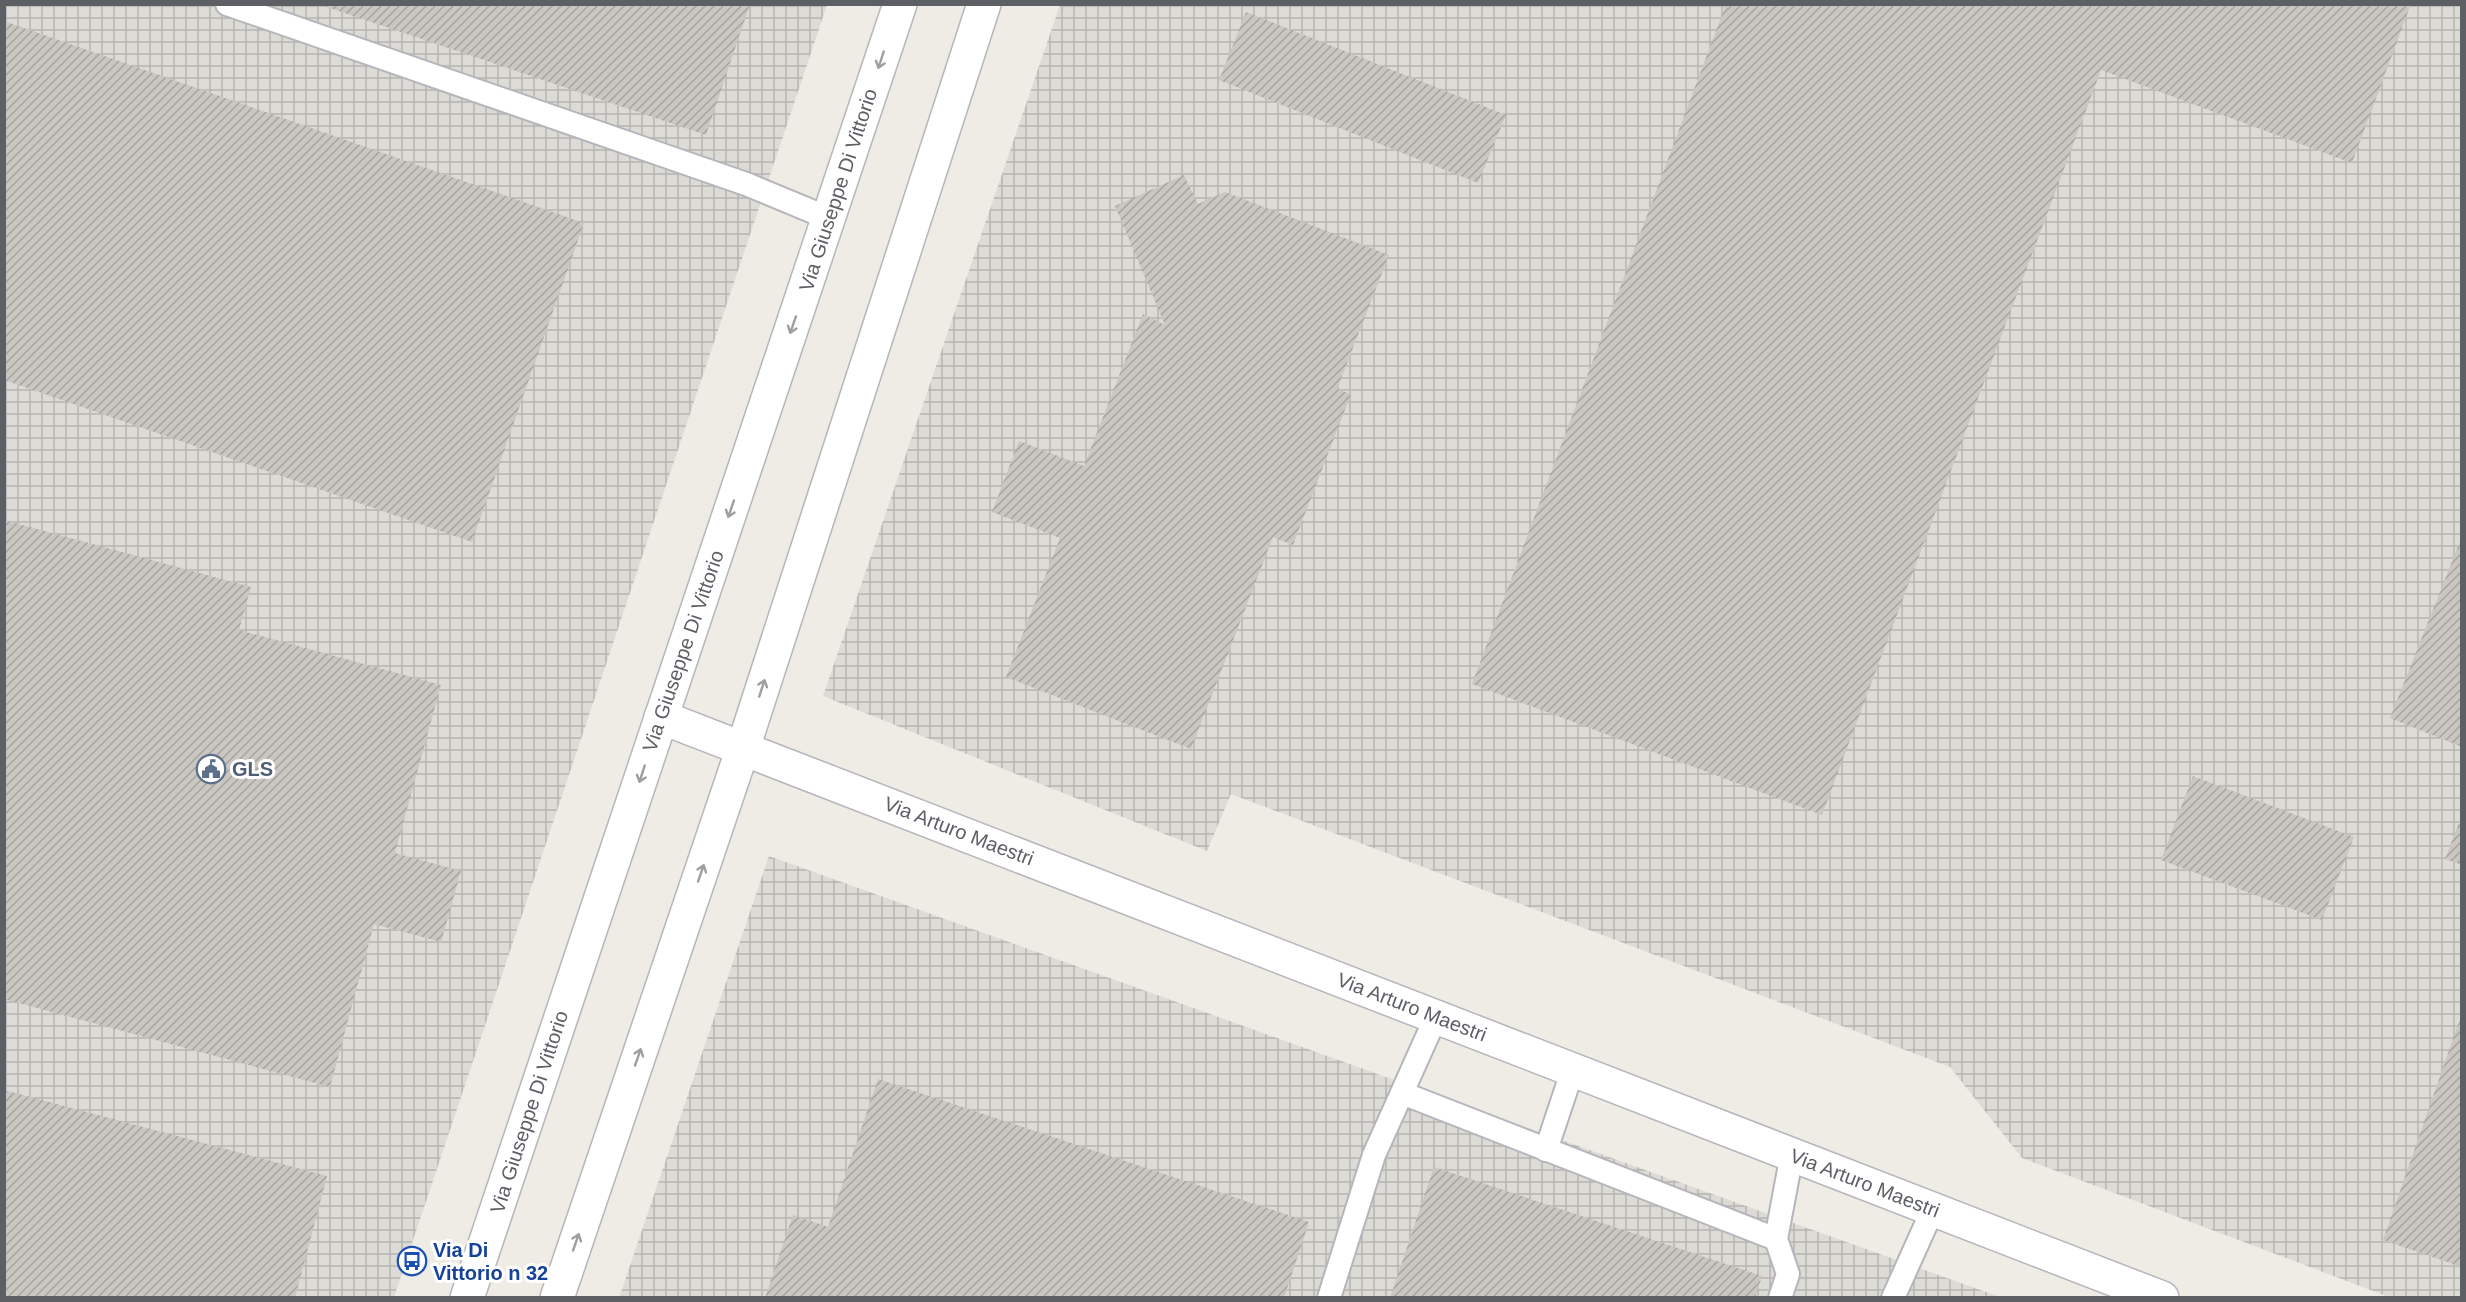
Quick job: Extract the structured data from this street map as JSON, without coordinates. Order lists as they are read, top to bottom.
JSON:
{
  "streets": {
    "street": ["Via Giuseppe Di Vittorio", "Via Arturo Maestri"]
  },
  "crossings": [
    ["Via Giuseppe Di Vittorio", "Via Arturo Maestri"]
  ],
  "places": {
    "public building": ["GLS"],
    "bus stop": ["Via Di Vittorio n 32"]
  }
}
